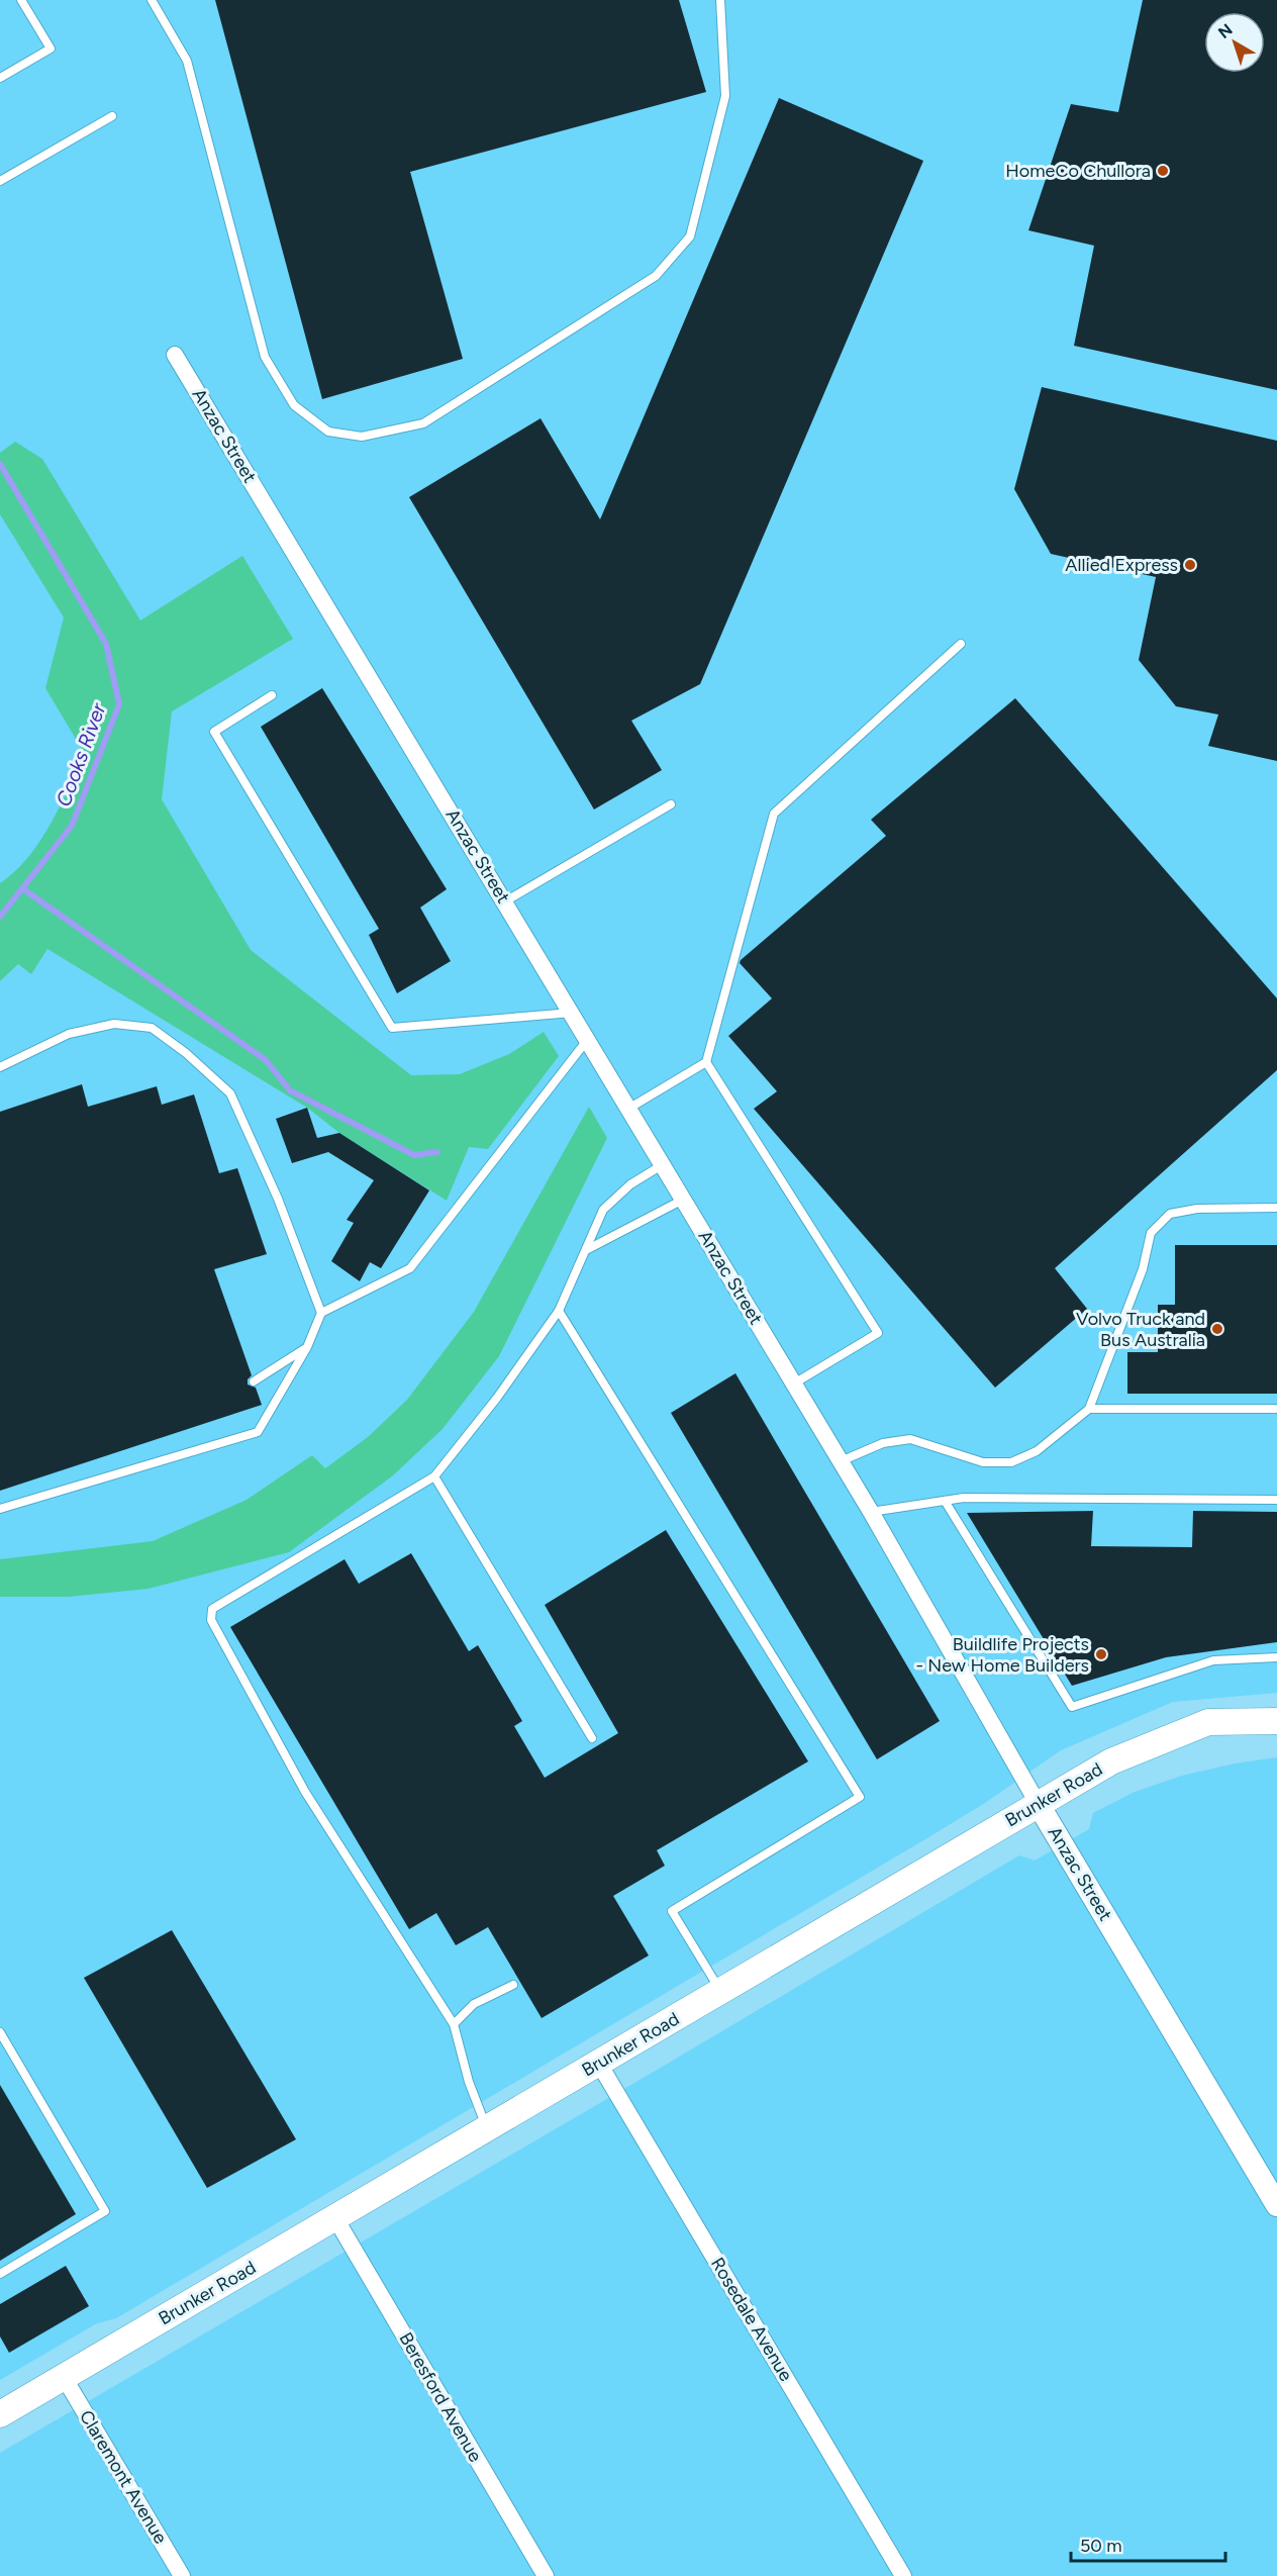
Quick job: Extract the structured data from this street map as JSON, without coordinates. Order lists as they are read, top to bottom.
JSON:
{
  "streets": {
    "main road": ["Brunker Road"],
    "street": [
      "Anzac Street",
      "Rosedale Avenue",
      "Beresford Avenue",
      "Claremont Avenue"
    ]
  },
  "crossings": [
    ["Anzac Street", "Brunker Road"],
    ["Brunker Road", "Rosedale Avenue"],
    ["Brunker Road", "Beresford Avenue"],
    ["Brunker Road", "Claremont Avenue"]
  ],
  "water": ["Cooks River"],
  "places": [
    "HomeCo Chullora",
    "Allied Express",
    "Volvo Truck and Bus Australia",
    "Buildlife Projects - New Home Builders"
  ],
  "scale_bar": "50 m",
  "north": "top left"
}
